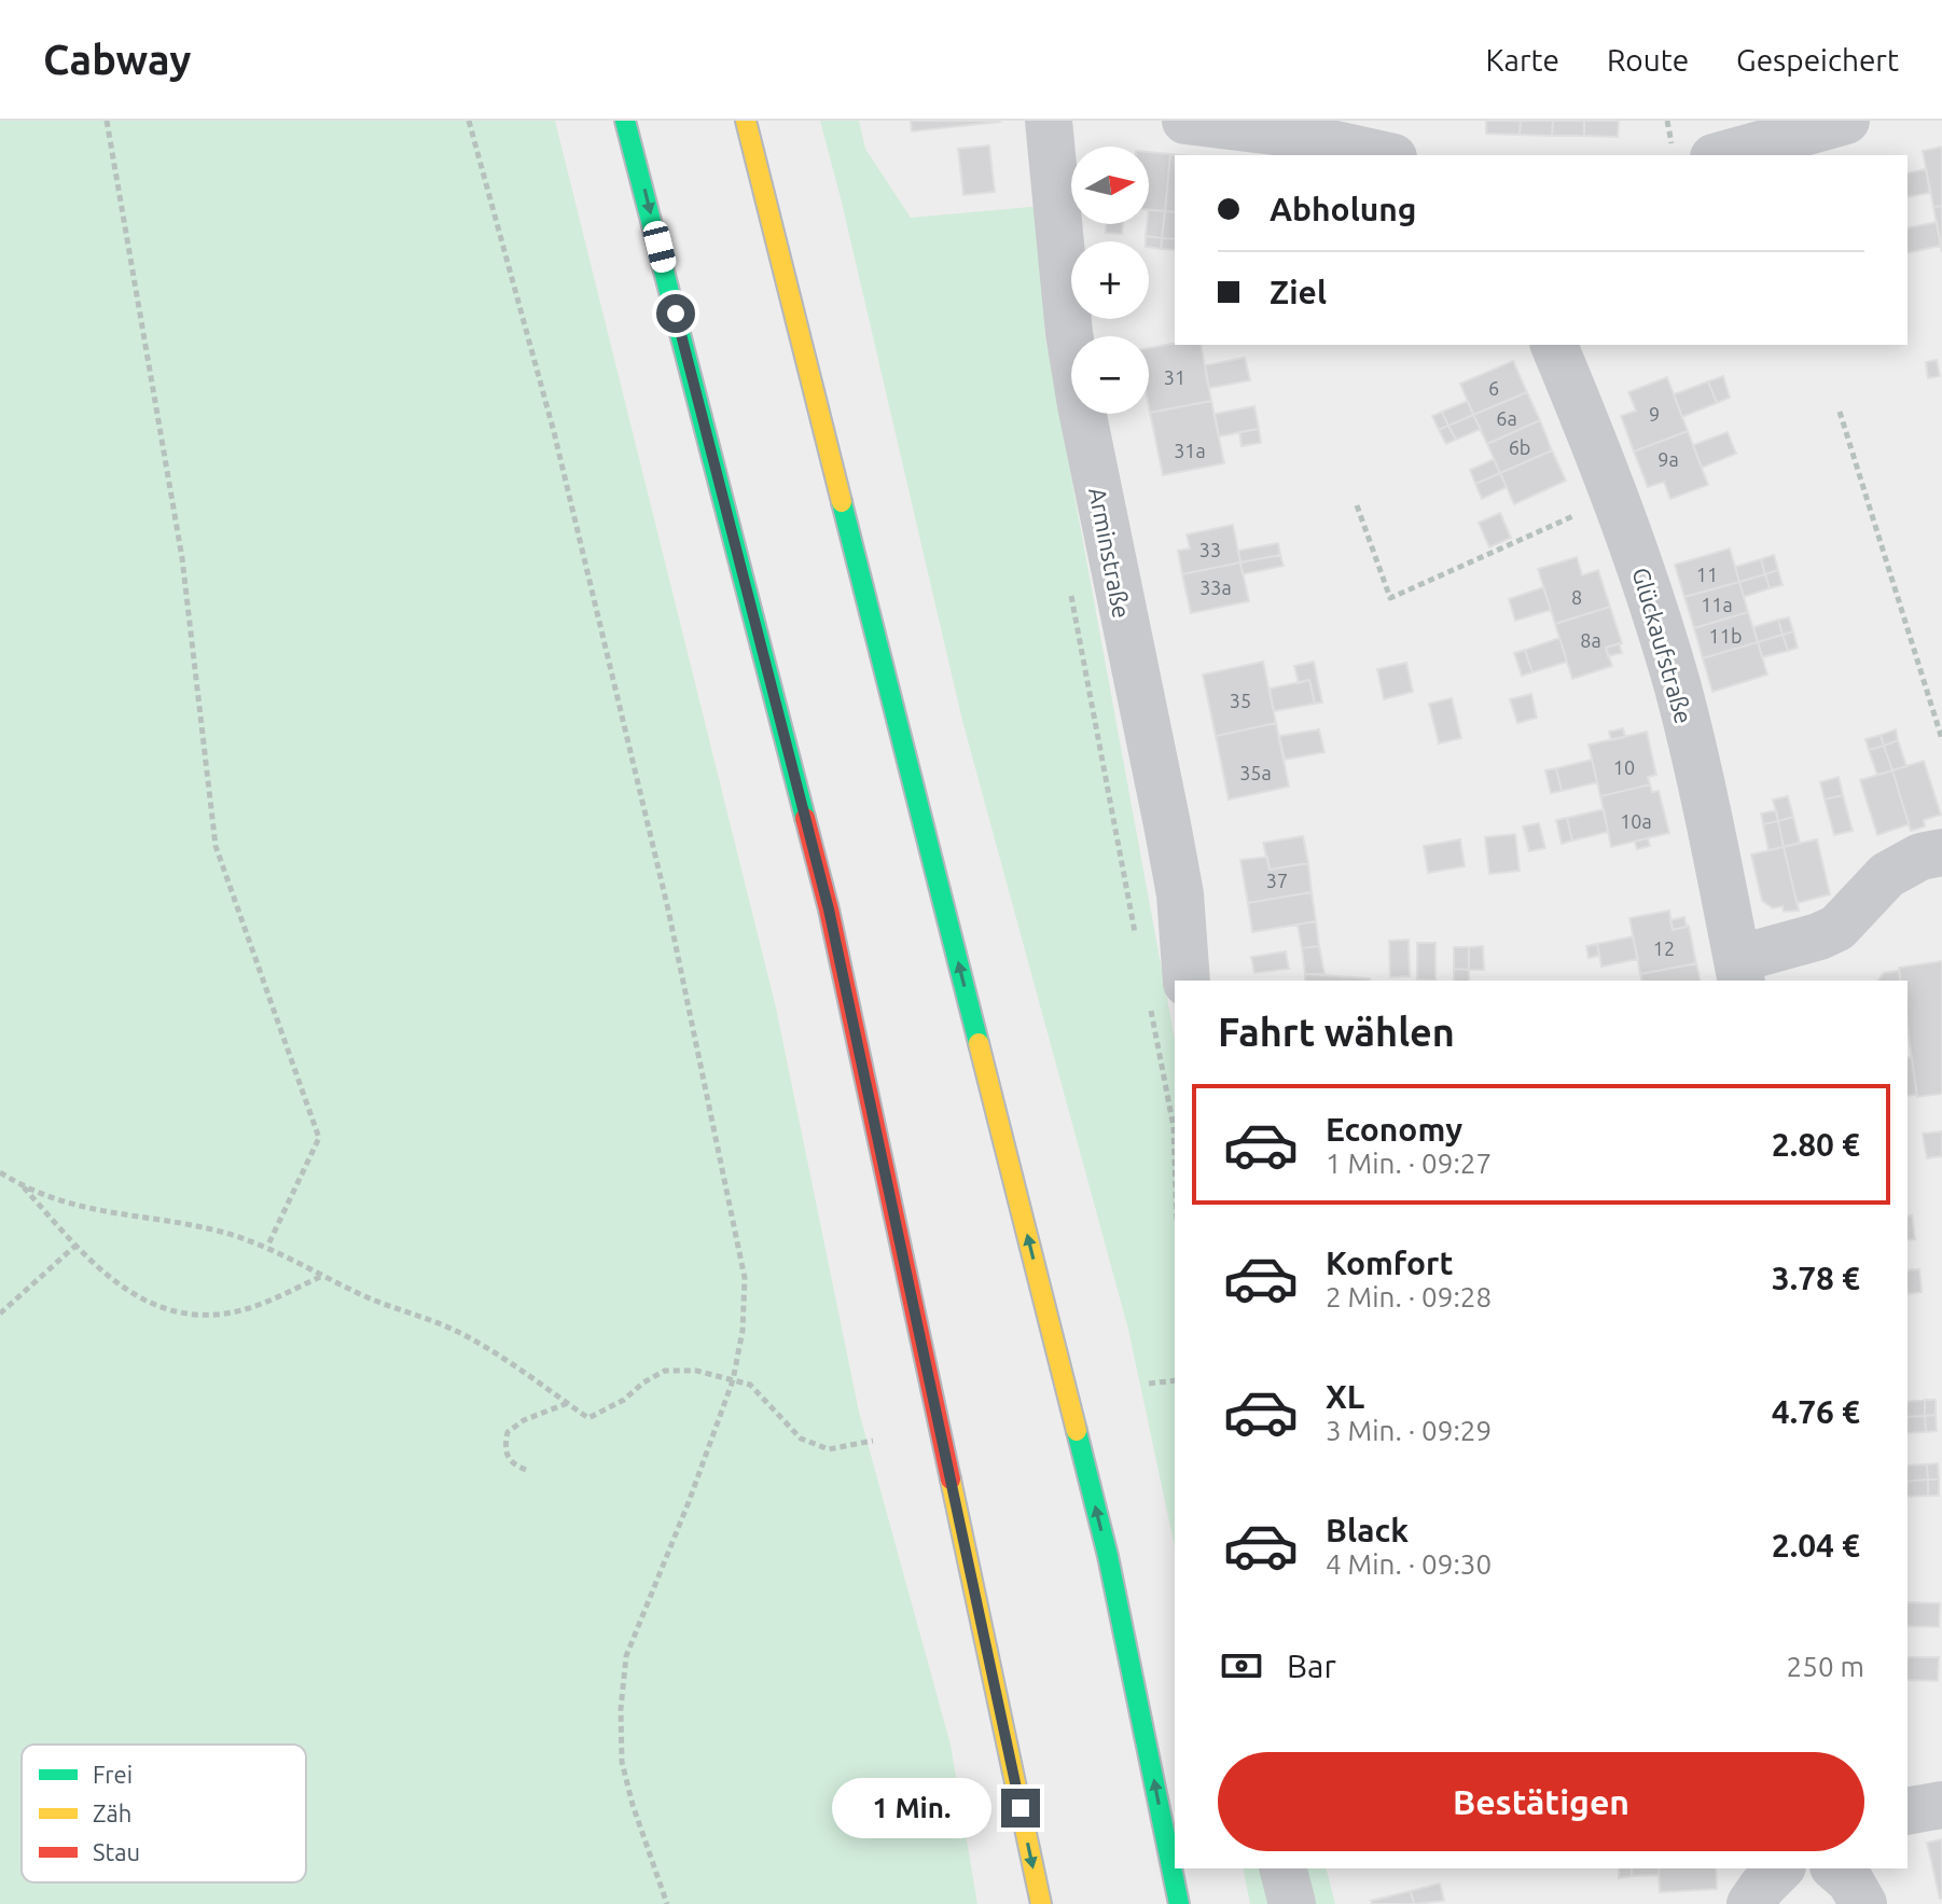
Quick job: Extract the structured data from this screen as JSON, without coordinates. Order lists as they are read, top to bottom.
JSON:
{
  "streets": {
    "street": ["Arminstraße", "Glückaufstraße"]
  },
  "house_numbers": [
    "31",
    "6",
    "9",
    "6a",
    "6b",
    "31a",
    "9a",
    "33",
    "11",
    "33a",
    "8",
    "11a",
    "11b",
    "8a",
    "35",
    "10",
    "35a",
    "10a",
    "37",
    "12"
  ],
  "legend": ["Frei", "Zäh", "Stau"],
  "north": "right",
  "page": {
    "header": "Cabway",
    "nav": ["Karte", "Route", "Gespeichert"],
    "map_buttons": ["+", "−"],
    "banner": ["Abholung", "Ziel"],
    "heading": "Fahrt wählen",
    "list": [
      {
        "name": "Economy",
        "note": "1 Min. · 09:27",
        "value": "2.80 €"
      },
      {
        "name": "Komfort",
        "note": "2 Min. · 09:28",
        "value": "3.78 €"
      },
      {
        "name": "XL",
        "note": "3 Min. · 09:29",
        "value": "4.76 €"
      },
      {
        "name": "Black",
        "note": "4 Min. · 09:30",
        "value": "2.04 €"
      }
    ],
    "pay": ["Bar", "250 m"],
    "buttons": "Bestätigen",
    "bubble": "1 Min."
  }
}
